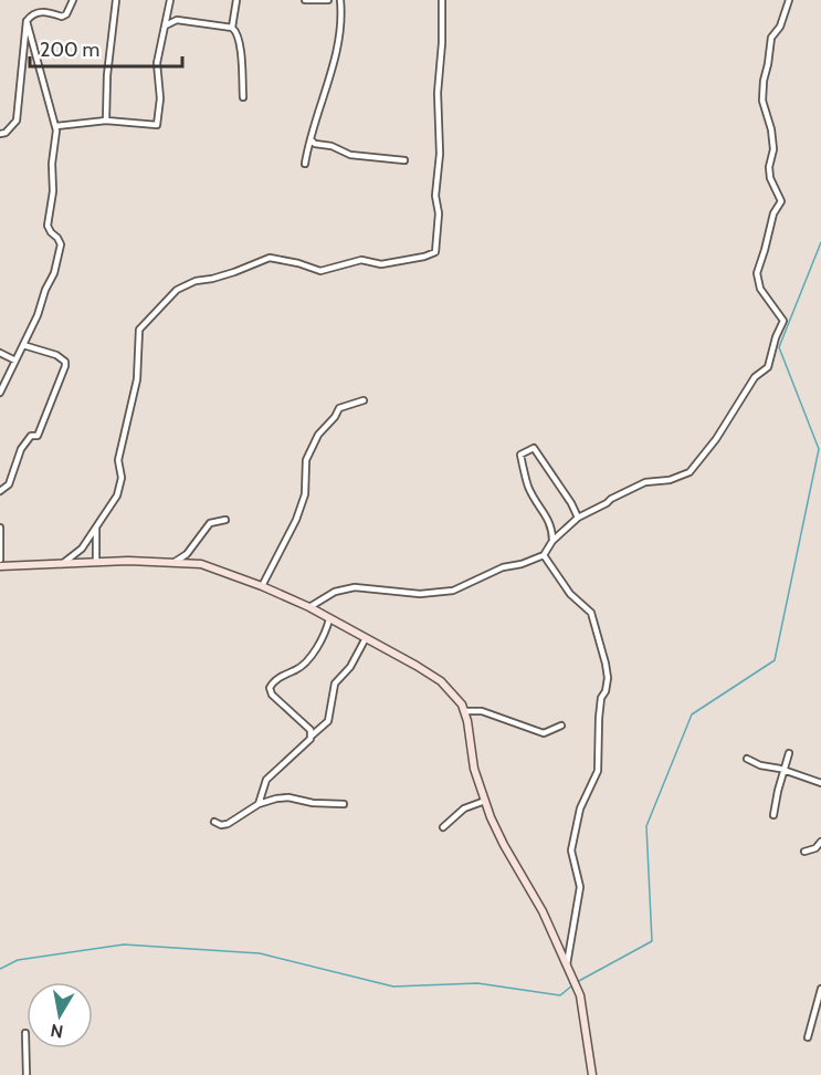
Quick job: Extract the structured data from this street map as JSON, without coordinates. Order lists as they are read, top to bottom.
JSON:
{
  "scale_bar": "200 m",
  "north": "bottom"
}
